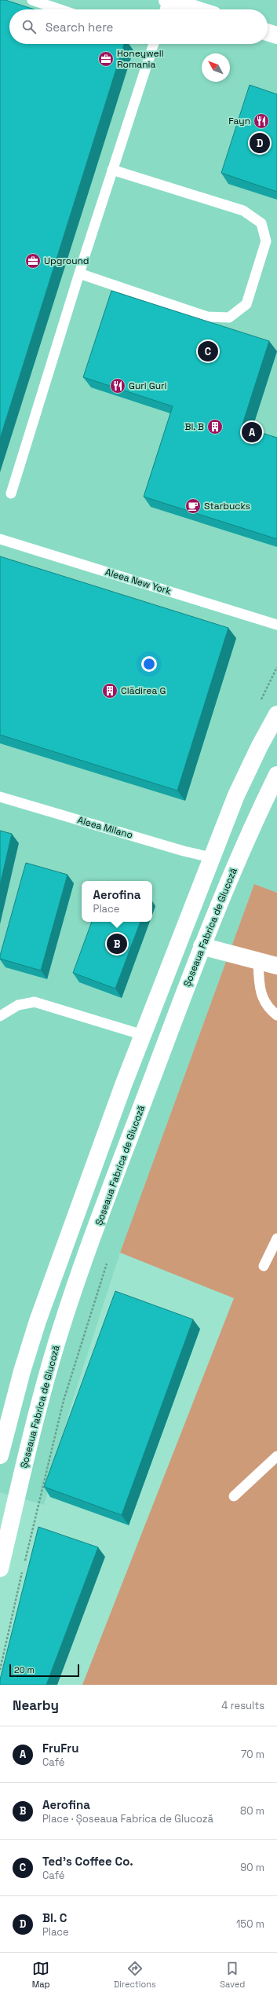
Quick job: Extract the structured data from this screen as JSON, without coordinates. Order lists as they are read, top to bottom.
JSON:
{
  "streets": {
    "main road": ["Șoseaua Fabrica de Glucoză"],
    "lane": ["Aleea New York", "Aleea Milano"]
  },
  "places": {
    "office": ["Honeywell Romania", "Upground"],
    "restaurant": ["Fayn", "Guri Guri"],
    "building": ["Bl. B", "Clădirea G"],
    "cafe": ["Starbucks"]
  },
  "scale_bar": "20 m",
  "north": "top left",
  "page": {
    "search": "Search here",
    "pins": [
      "D",
      "C",
      "A",
      "B"
    ],
    "popup": ["Aerofina", "Place"],
    "scale": "20 m",
    "heading": ["Nearby", "4 results"],
    "list": [
      {
        "mark": "A",
        "name": "FruFru",
        "note": "Café",
        "value": "70 m"
      },
      {
        "mark": "B",
        "name": "Aerofina",
        "note": "Place · Șoseaua Fabrica de Glucoză",
        "value": "80 m"
      },
      {
        "mark": "C",
        "name": "Ted's Coffee Co.",
        "note": "Café",
        "value": "90 m"
      },
      {
        "mark": "D",
        "name": "Bl. C",
        "note": "Place",
        "value": "150 m"
      }
    ],
    "nav": ["Map", "Directions", "Saved"]
  }
}
